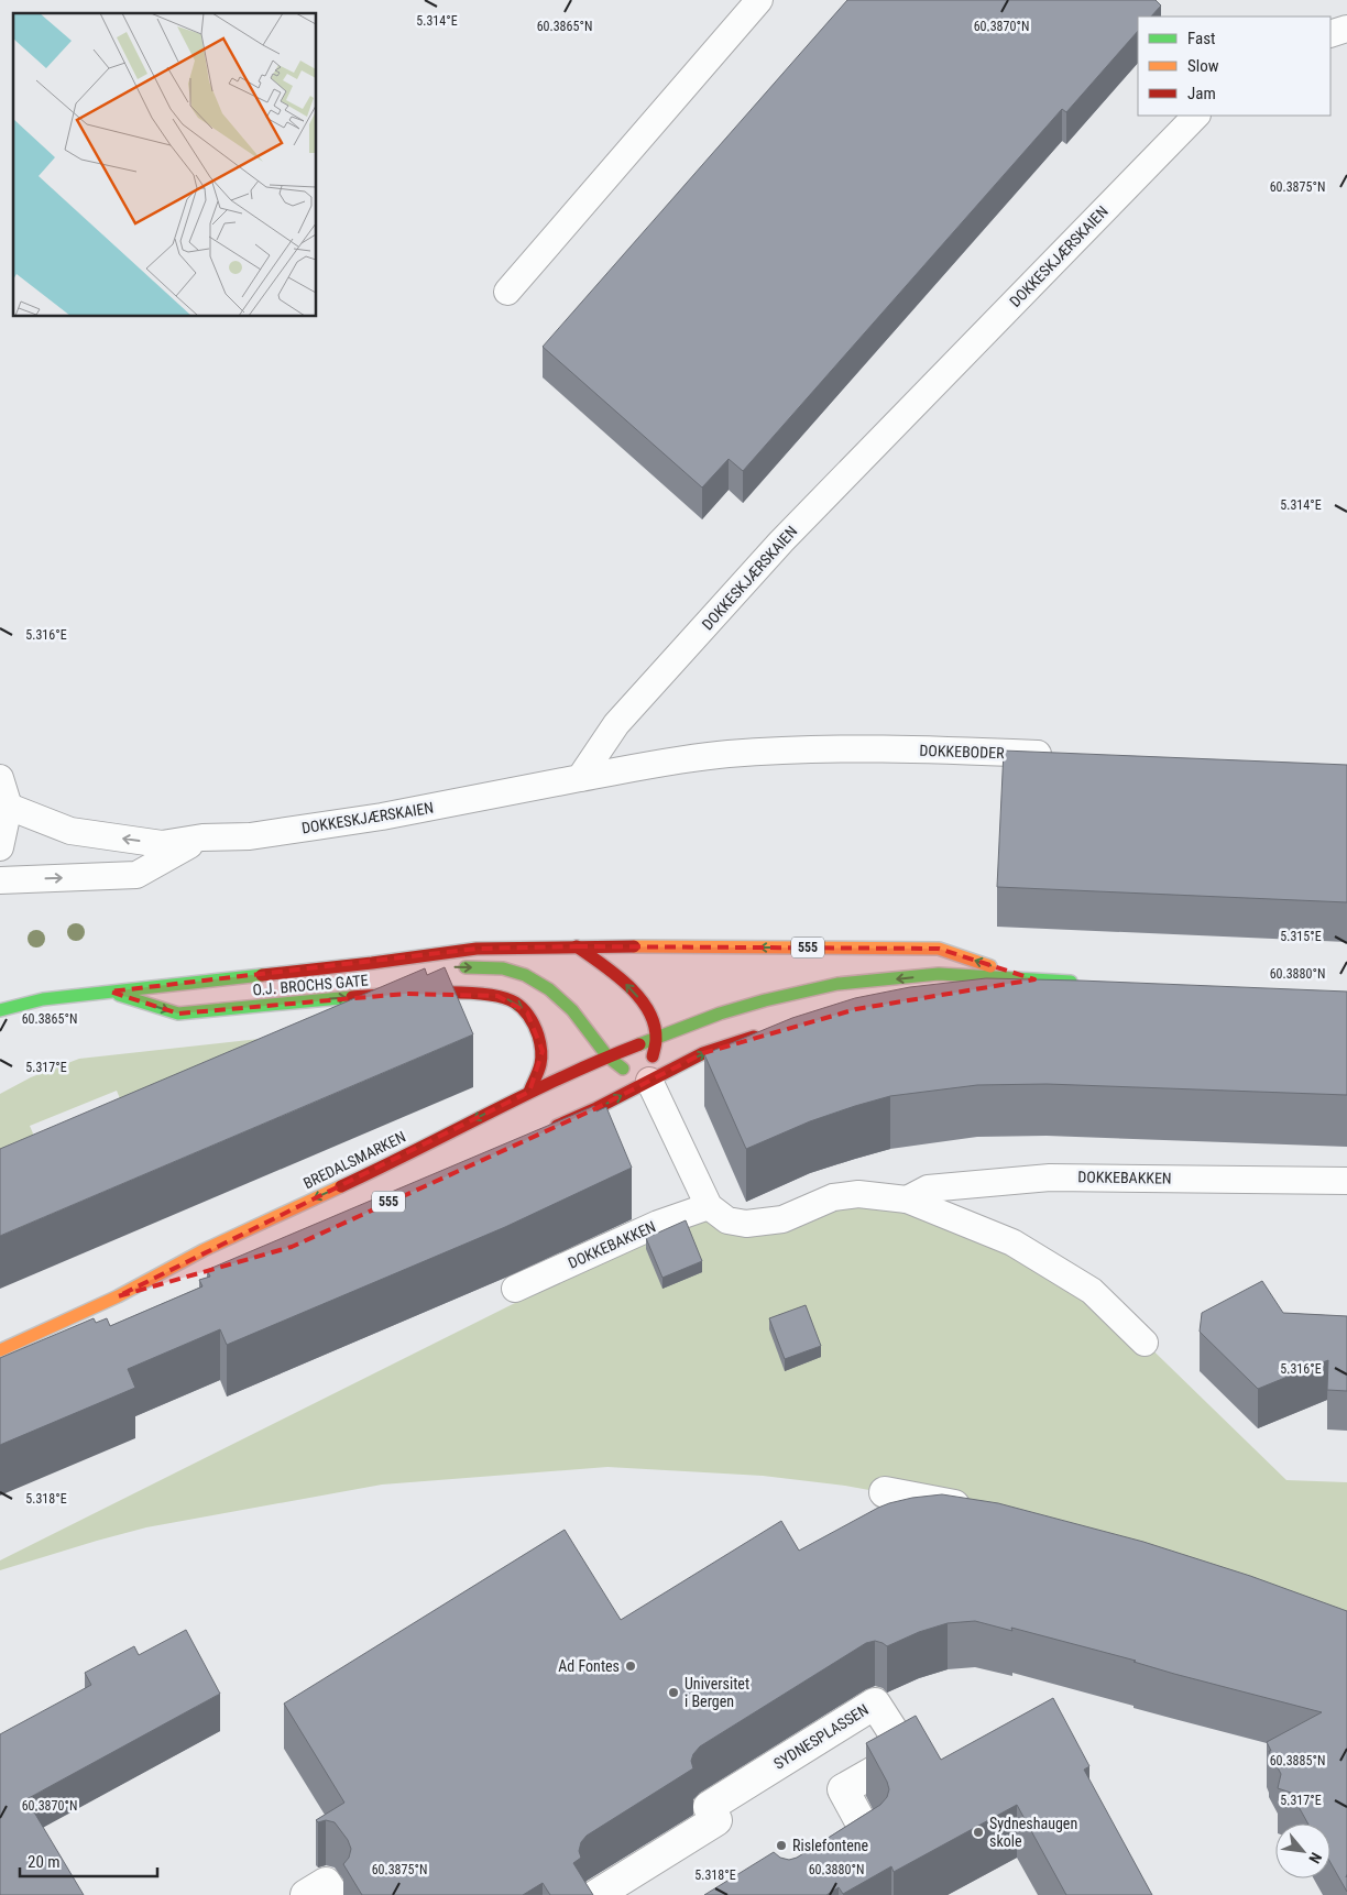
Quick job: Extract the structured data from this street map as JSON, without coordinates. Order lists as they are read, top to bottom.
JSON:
{
  "streets": {
    "highway": ["555", "O.J. BROCHS GATE", "BREDALSMARKEN"],
    "street": ["SYDNESPLASSEN"],
    "lane": ["DOKKESKJÆRSKAIEN", "DOKKEBODER", "DOKKEBAKKEN"]
  },
  "crossings": [
    ["DOKKESKJÆRSKAIEN", "DOKKEBODER"],
    ["555", "O.J. BROCHS GATE"],
    ["555", "BREDALSMARKEN"],
    ["O.J. BROCHS GATE", "BREDALSMARKEN"]
  ],
  "one_way": ["BREDALSMARKEN"],
  "places": [
    "Ad Fontes",
    "Universitet i Bergen",
    "Sydneshaugen skole",
    "Rislefontene"
  ],
  "legend": ["Fast", "Slow", "Jam"],
  "scale_bar": "20 m",
  "north": "bottom right",
  "coordinates": [
    "5.314°E",
    "60.3865°N",
    "60.3870°N",
    "60.3875°N",
    "5.316°E",
    "5.315°E",
    "60.3880°N",
    "5.317°E",
    "5.318°E",
    "60.3885°N"
  ]
}
